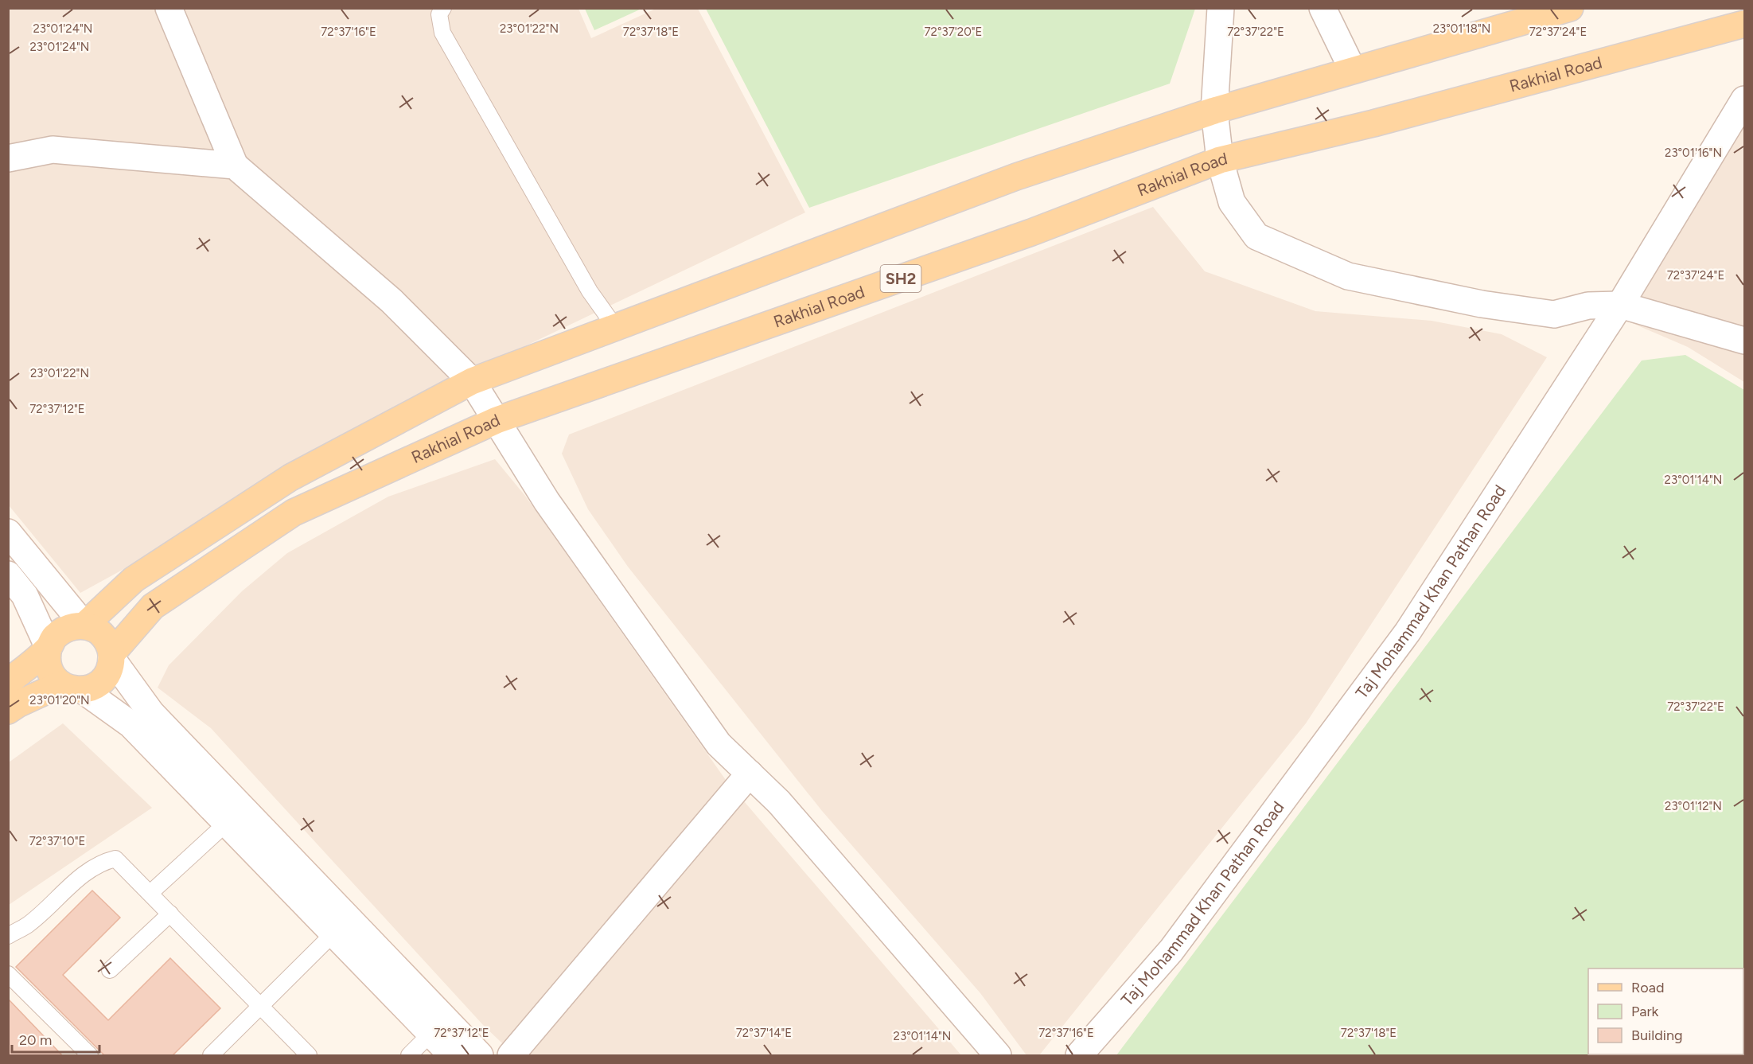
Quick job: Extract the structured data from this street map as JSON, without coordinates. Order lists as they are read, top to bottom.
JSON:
{
  "streets": {
    "main road": ["Rakhial Road", "SH2"],
    "street": ["Taj Mohammad Khan Pathan Road"]
  },
  "legend": ["Road", "Park", "Building"],
  "scale_bar": "20 m",
  "coordinates": [
    "23°01'24\"N",
    "23°01'22\"N",
    "23°01'18\"N",
    "72°37'24\"E",
    "72°37'22\"E",
    "72°37'16\"E",
    "72°37'18\"E",
    "72°37'20\"E",
    "23°01'16\"N",
    "72°37'12\"E",
    "23°01'14\"N",
    "23°01'20\"N",
    "23°01'12\"N",
    "72°37'10\"E",
    "72°37'14\"E"
  ]
}
